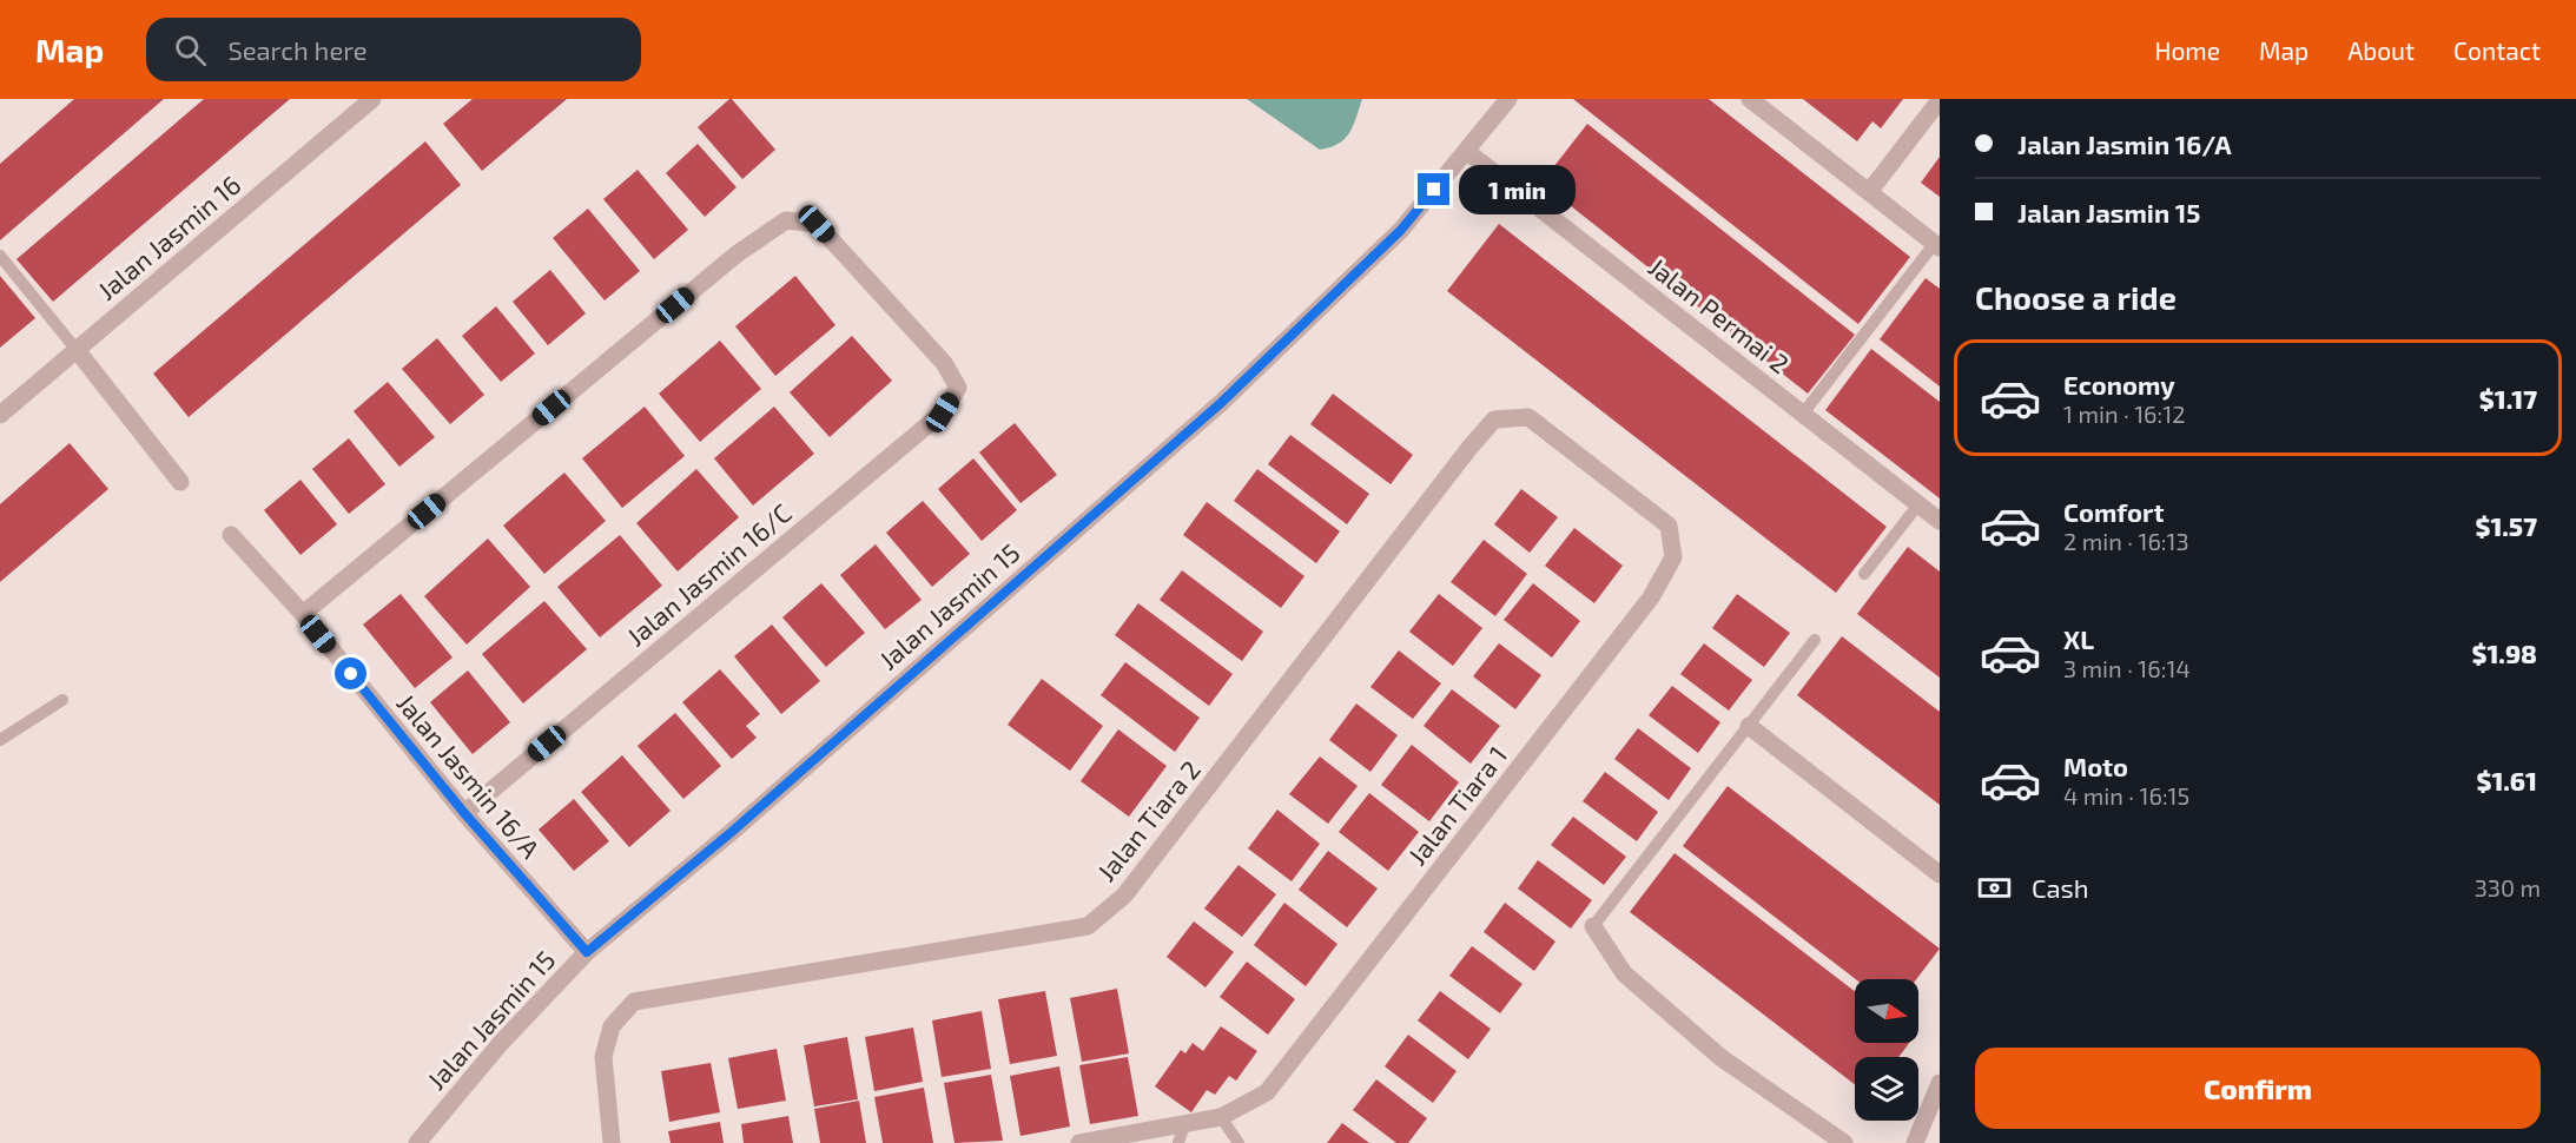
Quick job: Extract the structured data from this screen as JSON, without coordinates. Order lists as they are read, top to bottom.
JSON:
{
  "streets": {
    "street": [
      "Jalan Jasmin 16",
      "Jalan Permai 2",
      "Jalan Jasmin 16/C",
      "Jalan Jasmin 15",
      "Jalan Jasmin 16/A",
      "Jalan Tiara 1",
      "Jalan Tiara 2"
    ]
  },
  "crossings": [
    ["Jalan Permai 2", "Jalan Jasmin 15"],
    ["Jalan Jasmin 16/C", "Jalan Jasmin 16/A"],
    ["Jalan Jasmin 15", "Jalan Jasmin 16/A"],
    ["Jalan Tiara 1", "Jalan Tiara 2"]
  ],
  "north": "right",
  "page": {
    "header": "Map",
    "search": "Search here",
    "nav": [
      "Home",
      "Map",
      "About",
      "Contact"
    ],
    "banner": ["Jalan Jasmin 16/A", "Jalan Jasmin 15"],
    "bubble": "1 min",
    "heading": "Choose a ride",
    "list": [
      {
        "name": "Economy",
        "note": "1 min · 16:12",
        "value": "$1.17"
      },
      {
        "name": "Comfort",
        "note": "2 min · 16:13",
        "value": "$1.57"
      },
      {
        "name": "XL",
        "note": "3 min · 16:14",
        "value": "$1.98"
      },
      {
        "name": "Moto",
        "note": "4 min · 16:15",
        "value": "$1.61"
      }
    ],
    "pay": ["Cash", "330 m"],
    "buttons": "Confirm"
  }
}
